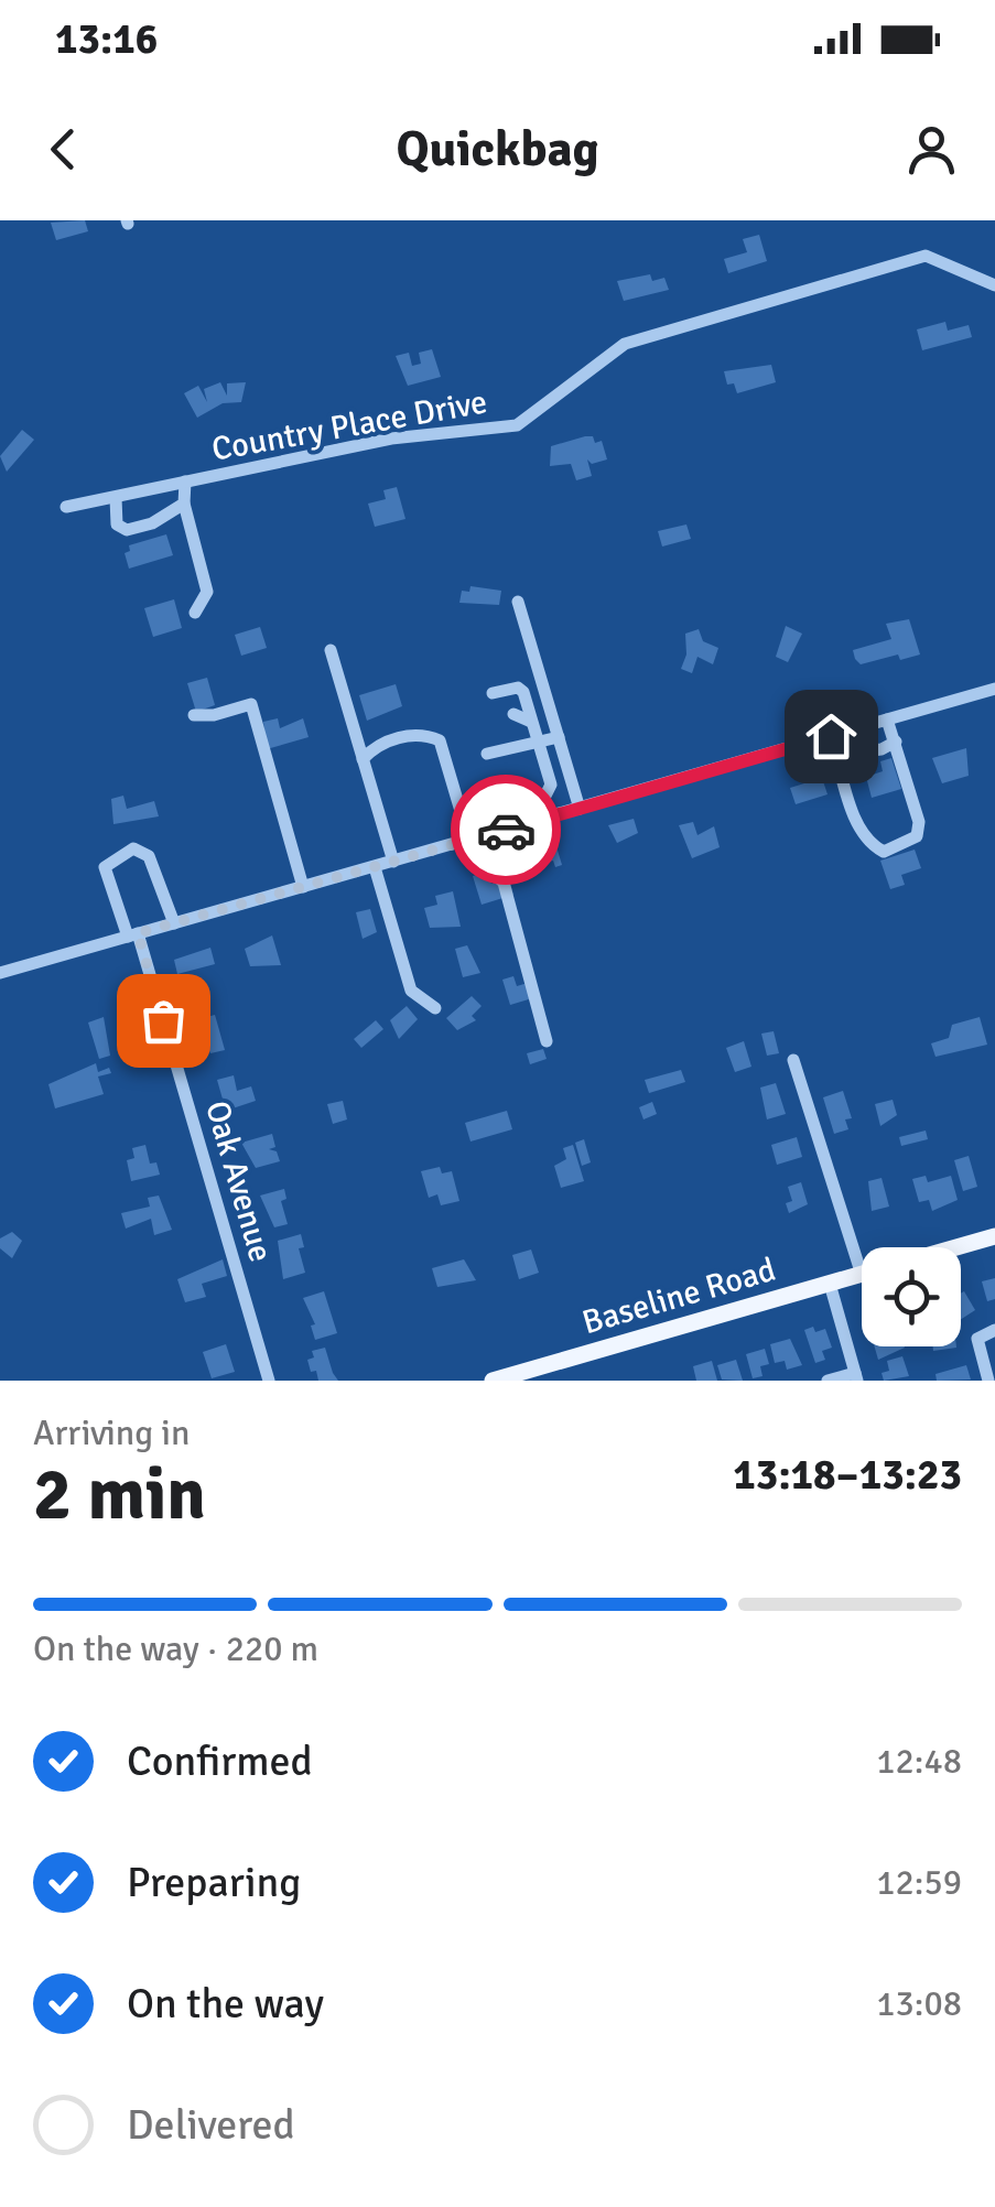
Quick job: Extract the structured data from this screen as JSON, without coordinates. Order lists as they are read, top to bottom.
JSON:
{
  "streets": {
    "main road": ["Baseline Road"],
    "street": ["Country Place Drive", "Oak Avenue"]
  },
  "page": {
    "status": "13:16",
    "header": "Quickbag",
    "heading": ["2 min", "Arriving in", "13:18–13:23"],
    "bar": "On the way · 220 m",
    "list": [
      ["Confirmed", "12:48"],
      ["Preparing", "12:59"],
      ["On the way", "13:08"],
      "Delivered"
    ]
  }
}
